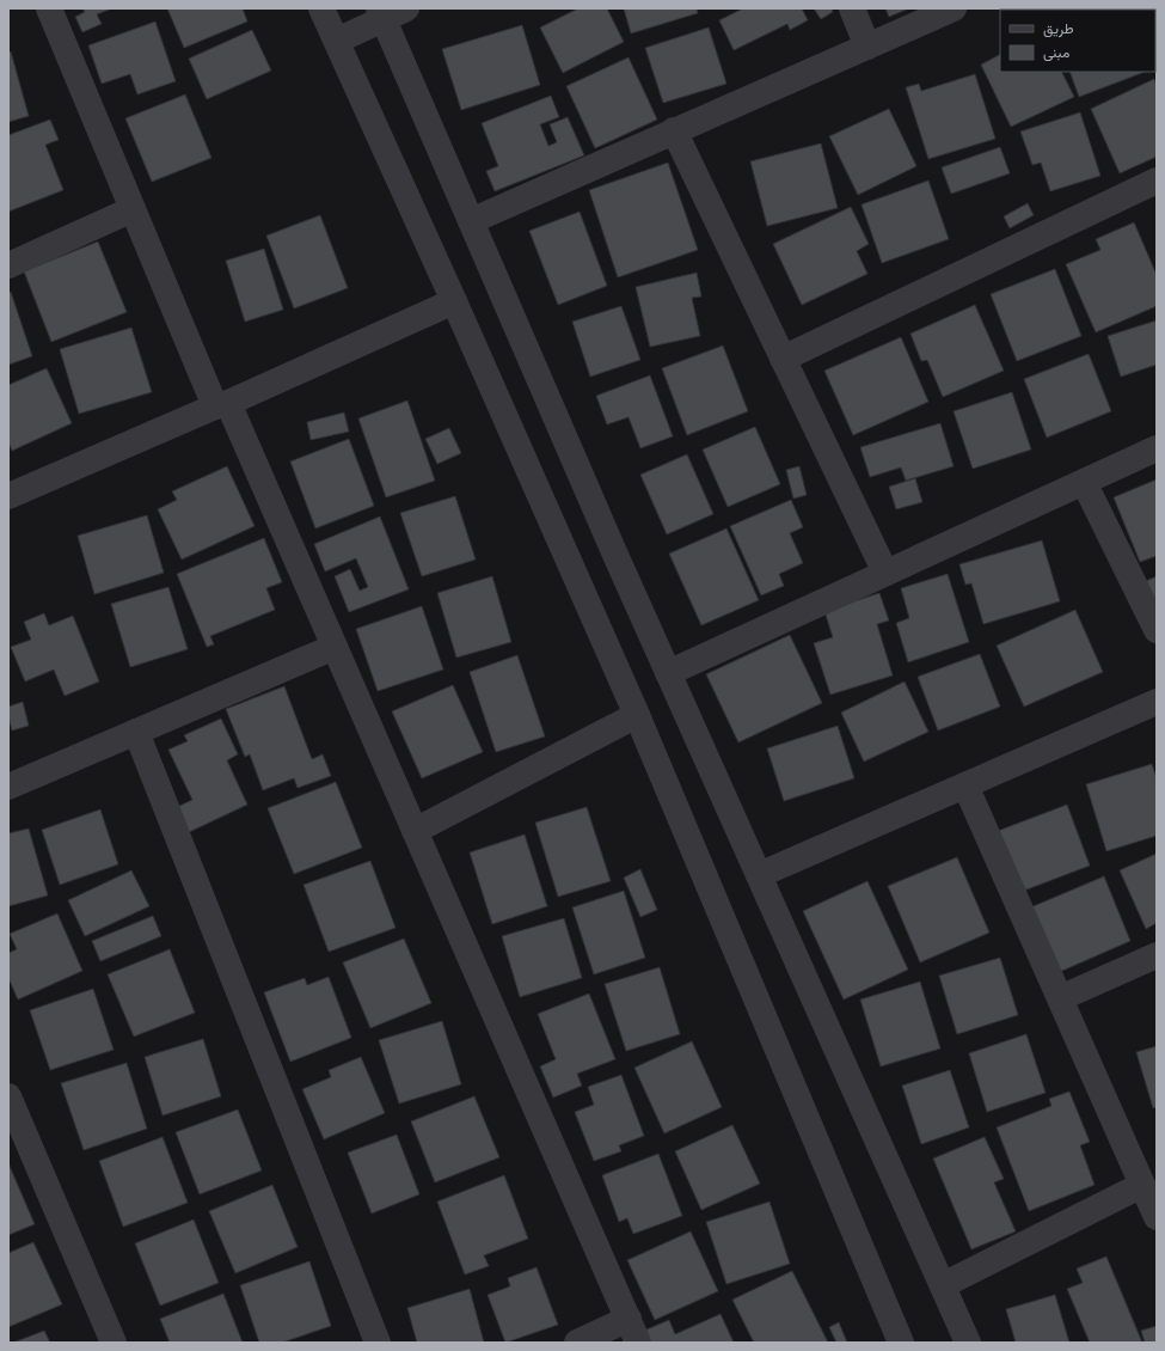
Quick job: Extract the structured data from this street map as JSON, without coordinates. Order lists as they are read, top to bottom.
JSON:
{
  "legend": ["طريق", "مبنى"]
}
